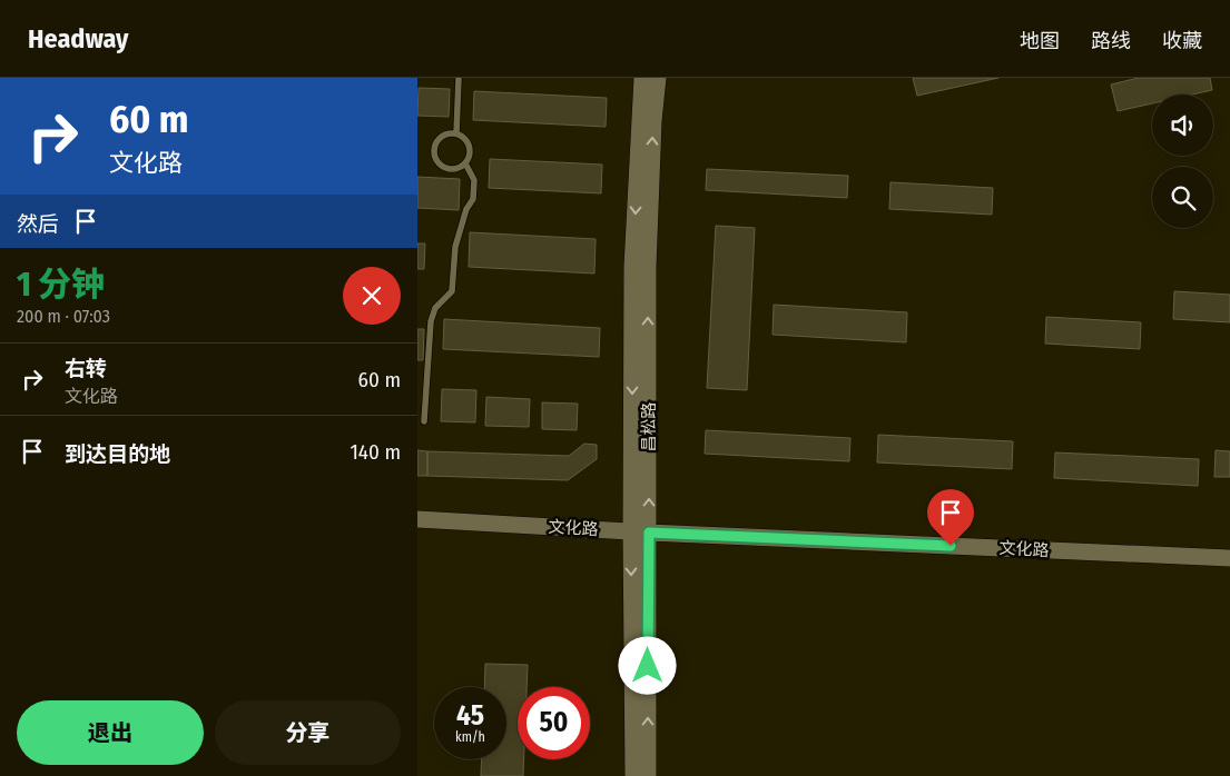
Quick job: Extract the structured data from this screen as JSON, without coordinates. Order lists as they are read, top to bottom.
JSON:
{
  "streets": {
    "main road": ["昌松路", "文化路"]
  },
  "crossings": [
    ["昌松路", "文化路"]
  ],
  "page": {
    "header": "Headway",
    "nav": ["地图", "路线", "收藏"],
    "turn": ["60 m", "文化路"],
    "then": "然后",
    "heading": ["1 分钟", "200 m · 07:03"],
    "list": [
      {
        "name": "右转",
        "note": "文化路",
        "value": "60 m"
      },
      {
        "name": "到达目的地",
        "value": "140 m"
      }
    ],
    "speed": "45 km/h",
    "limit": "50",
    "buttons": ["退出", "分享"]
  }
}
